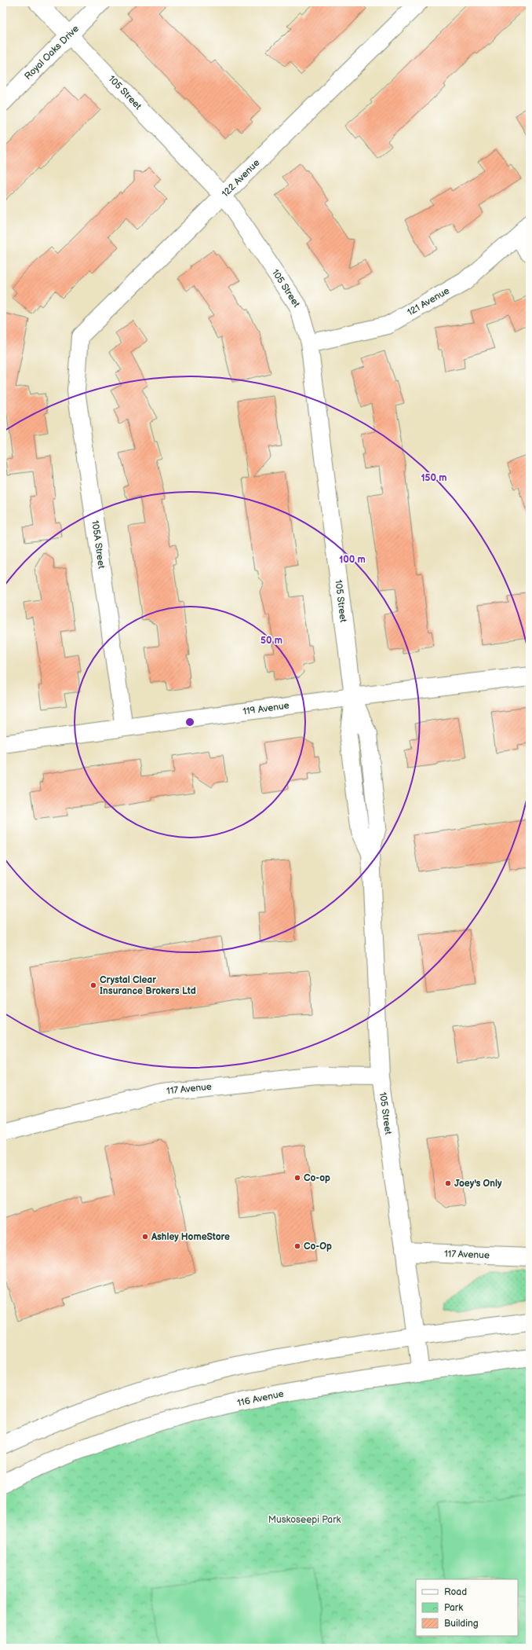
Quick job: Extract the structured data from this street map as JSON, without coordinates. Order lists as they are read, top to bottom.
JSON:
{
  "streets": {
    "street": [
      "Royal Oaks Drive",
      "105 Street",
      "122 Avenue",
      "121 Avenue",
      "105A Street",
      "119 Avenue",
      "117 Avenue",
      "116 Avenue"
    ]
  },
  "crossings": [
    ["Royal Oaks Drive", "105 Street"],
    ["105 Street", "122 Avenue"],
    ["105 Street", "121 Avenue"],
    ["105 Street", "119 Avenue"],
    ["105 Street", "117 Avenue"],
    ["105 Street", "116 Avenue"],
    ["122 Avenue", "105A Street"],
    ["105A Street", "119 Avenue"]
  ],
  "parks": ["Muskoseepi Park"],
  "places": [
    "Crystal Clear Insurance Brokers Ltd",
    "Co-op",
    "Joey's Only",
    "Ashley HomeStore",
    "Co-Op"
  ],
  "legend": ["Road", "Park", "Building"],
  "rings": ["150 m", "100 m", "50 m"]
}
